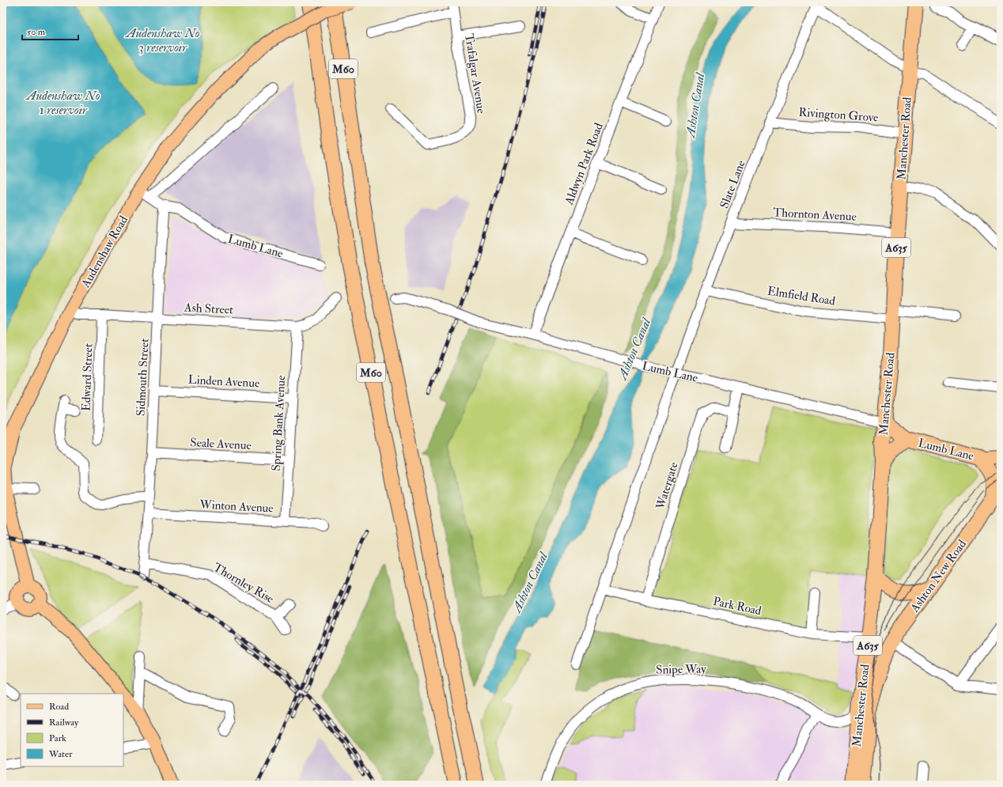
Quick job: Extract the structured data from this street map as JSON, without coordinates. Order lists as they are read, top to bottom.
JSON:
{
  "streets": {
    "highway": [
      "M60",
      "Manchester Road",
      "Lumb Lane",
      "A635",
      "Ashton New Road"
    ],
    "main road": ["Audenshaw Road"],
    "street": [
      "Trafalgar Avenue",
      "Rivington Grove",
      "Aldwyn Park Road",
      "Slate Lane",
      "Thornton Avenue",
      "Elmfield Road",
      "Ash Street",
      "Edward Street",
      "Sidmouth Street",
      "Linden Avenue",
      "Spring Bank Avenue",
      "Seale Avenue",
      "Watergate",
      "Winton Avenue",
      "Thornley Rise",
      "Park Road",
      "Snipe Way"
    ]
  },
  "crossings": [
    ["Rivington Grove", "Manchester Road"],
    ["Rivington Grove", "Slate Lane"],
    ["Manchester Road", "Thornton Avenue"],
    ["Manchester Road", "Lumb Lane"],
    ["Manchester Road", "Elmfield Road"],
    ["Manchester Road", "Ashton New Road"],
    ["Manchester Road", "Park Road"],
    ["Manchester Road", "Snipe Way"],
    ["Aldwyn Park Road", "Lumb Lane"],
    ["Slate Lane", "Thornton Avenue"],
    ["Slate Lane", "Lumb Lane"],
    ["Slate Lane", "Elmfield Road"],
    ["Lumb Lane", "A635"],
    ["Lumb Lane", "Sidmouth Street"],
    ["A635", "Ashton New Road"],
    ["Audenshaw Road", "Ash Street"],
    ["Ash Street", "Edward Street"],
    ["Ash Street", "Sidmouth Street"],
    ["Ash Street", "Spring Bank Avenue"],
    ["Sidmouth Street", "Linden Avenue"],
    ["Sidmouth Street", "Seale Avenue"],
    ["Sidmouth Street", "Winton Avenue"],
    ["Sidmouth Street", "Thornley Rise"],
    ["Linden Avenue", "Spring Bank Avenue"],
    ["Spring Bank Avenue", "Seale Avenue"],
    ["Spring Bank Avenue", "Winton Avenue"],
    ["Watergate", "Park Road"]
  ],
  "water": ["Audenshaw No 3 reservoir", "Audenshaw No 1 reservoir", "Ashton Canal"],
  "legend": [
    "Road",
    "Railway",
    "Park",
    "Water"
  ],
  "scale_bar": "50 m"
}
